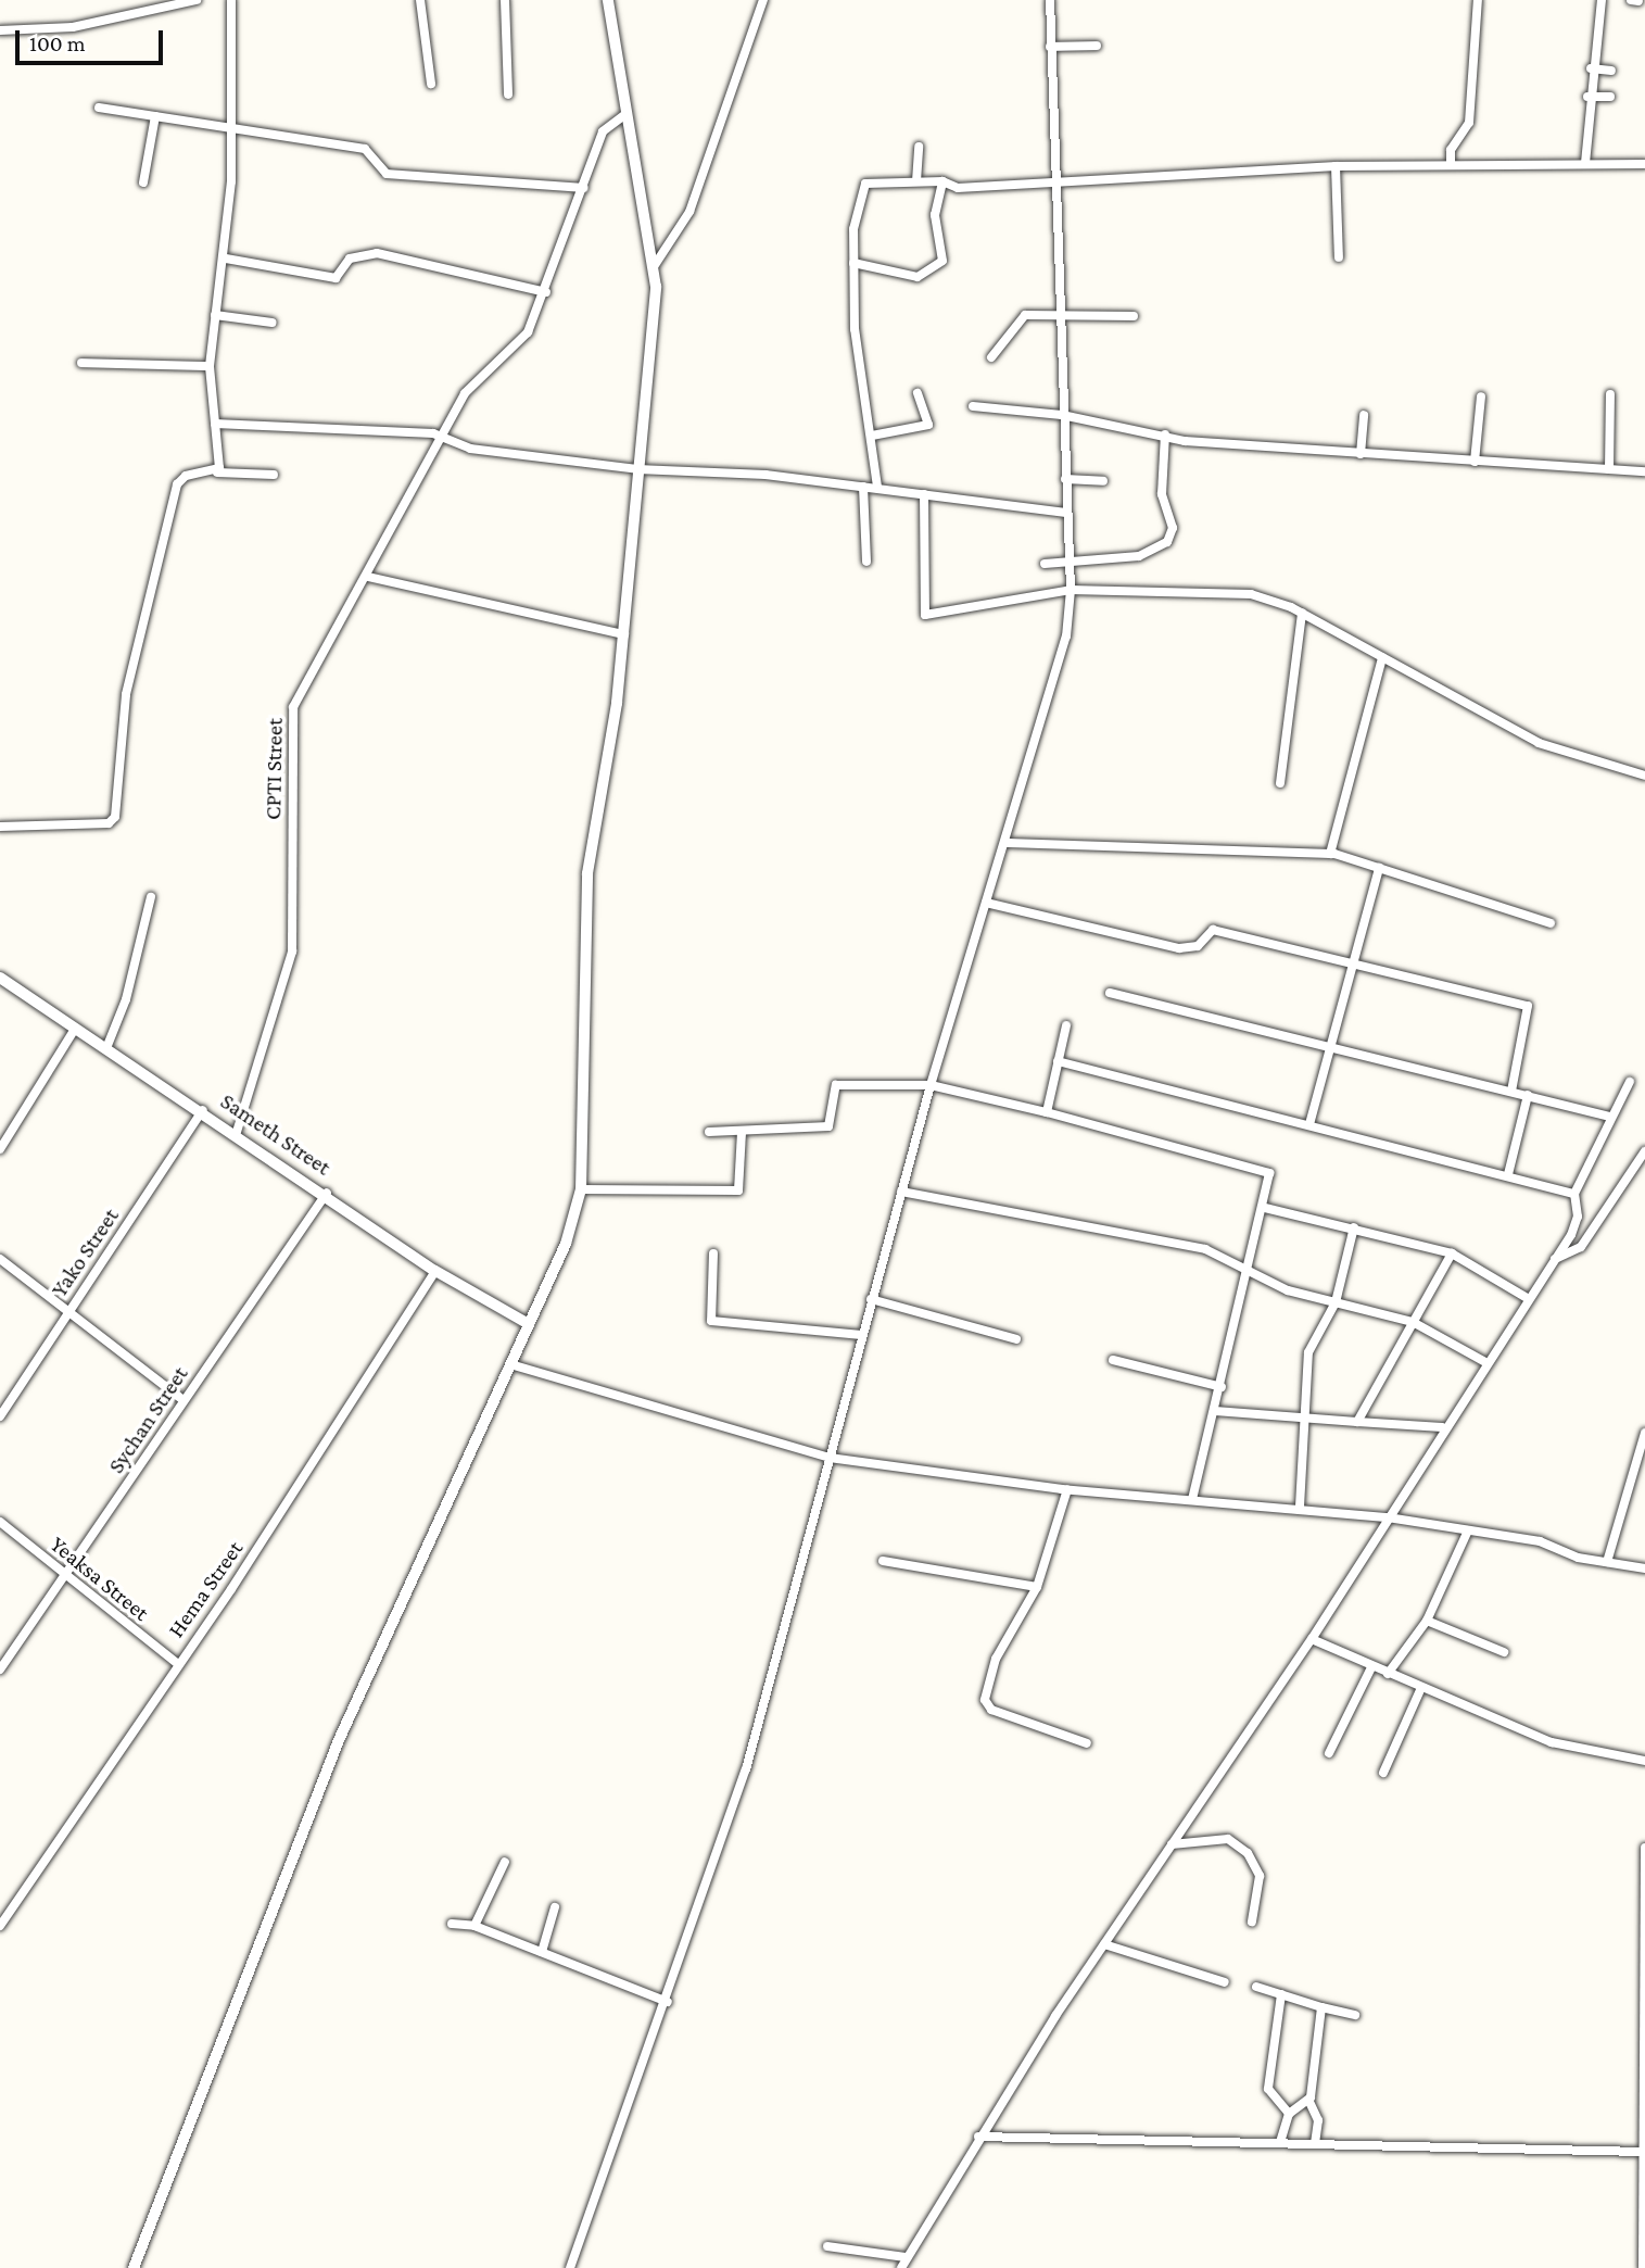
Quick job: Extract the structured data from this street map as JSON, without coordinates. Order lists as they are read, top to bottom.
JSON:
{
  "streets": {
    "street": [
      "CPTI Street",
      "Sameth Street",
      "Yako Street",
      "Sychan Street",
      "Yeaksa Street",
      "Hema Street"
    ]
  },
  "crossings": [
    ["CPTI Street", "Sameth Street"],
    ["Sameth Street", "Yako Street"],
    ["Sameth Street", "Sychan Street"],
    ["Sameth Street", "Hema Street"],
    ["Sychan Street", "Yeaksa Street"],
    ["Yeaksa Street", "Hema Street"]
  ],
  "scale_bar": "100 m"
}
